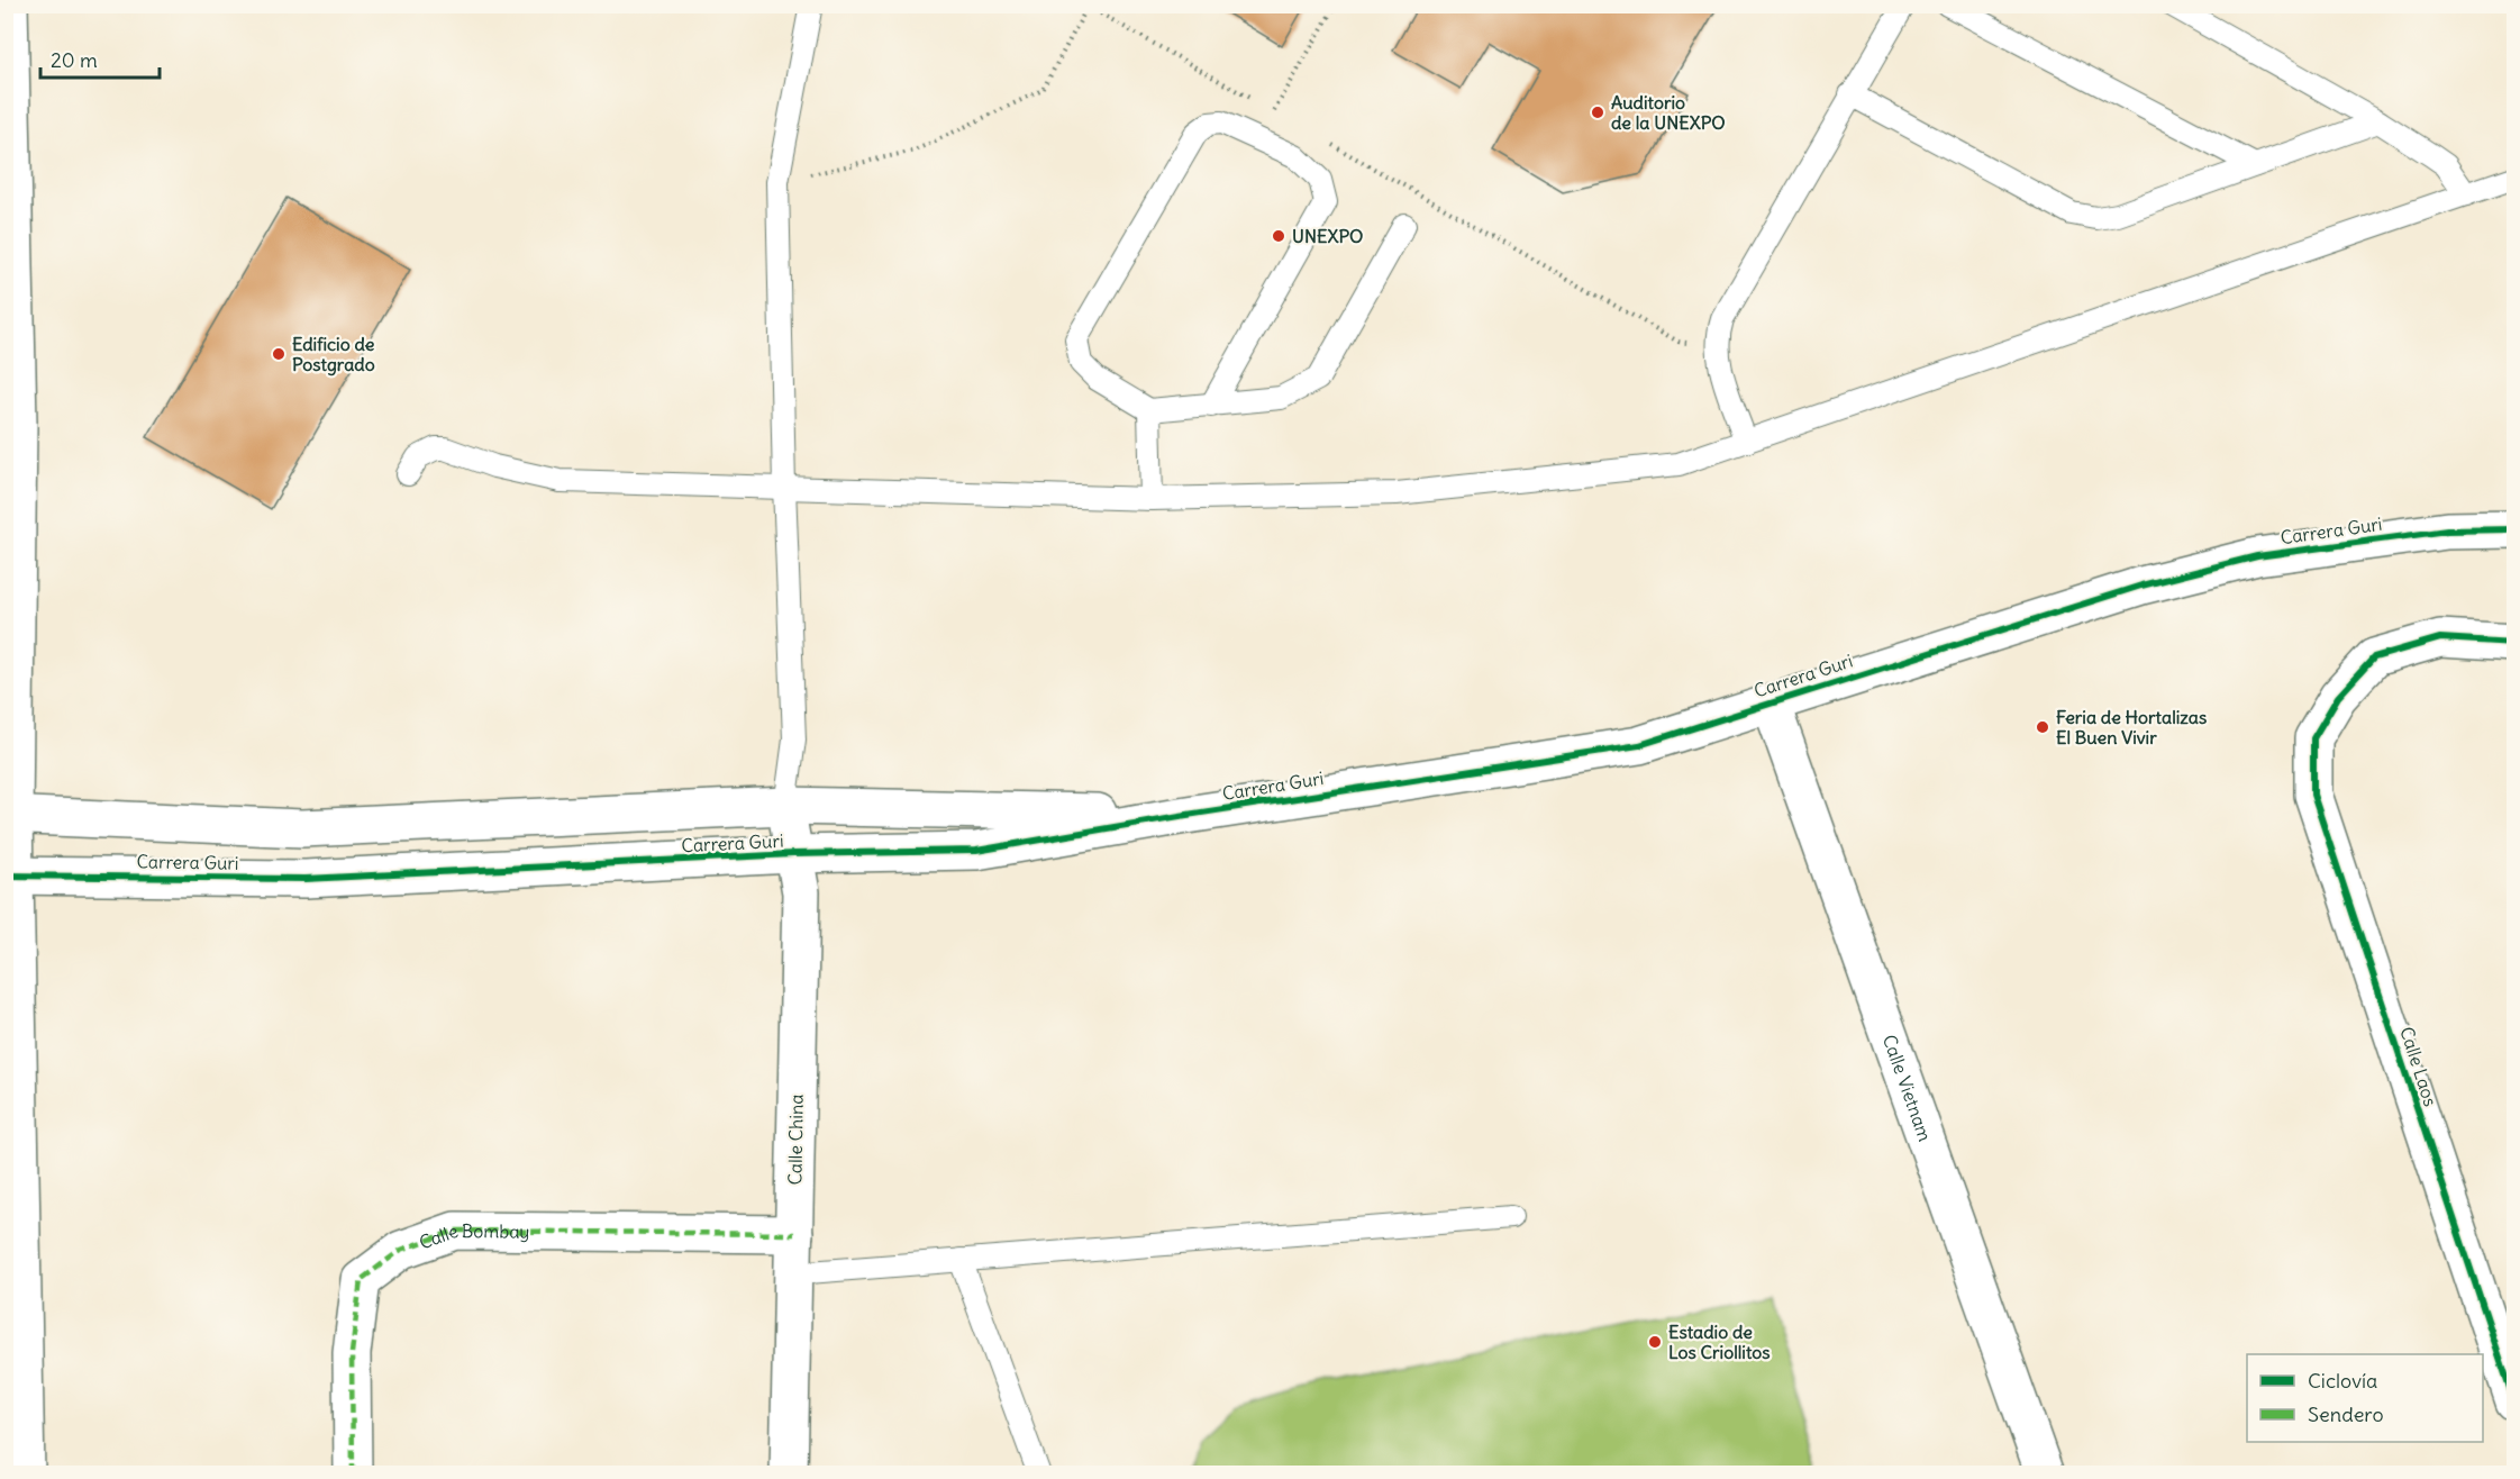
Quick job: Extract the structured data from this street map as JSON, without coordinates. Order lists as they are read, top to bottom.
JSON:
{
  "streets": {
    "street": [
      "Carrera Guri",
      "Calle Laos",
      "Calle Vietnam",
      "Calle China",
      "Calle Bombay"
    ]
  },
  "crossings": [
    ["Carrera Guri", "Calle Vietnam"],
    ["Carrera Guri", "Calle China"],
    ["Calle China", "Calle Bombay"]
  ],
  "places": [
    "Auditorio de la UNEXPO",
    "UNEXPO",
    "Edificio de Postgrado",
    "Feria de Hortalizas El Buen Vivir",
    "Estadio de Los Criollitos"
  ],
  "legend": ["Ciclovía", "Sendero"],
  "scale_bar": "20 m"
}
